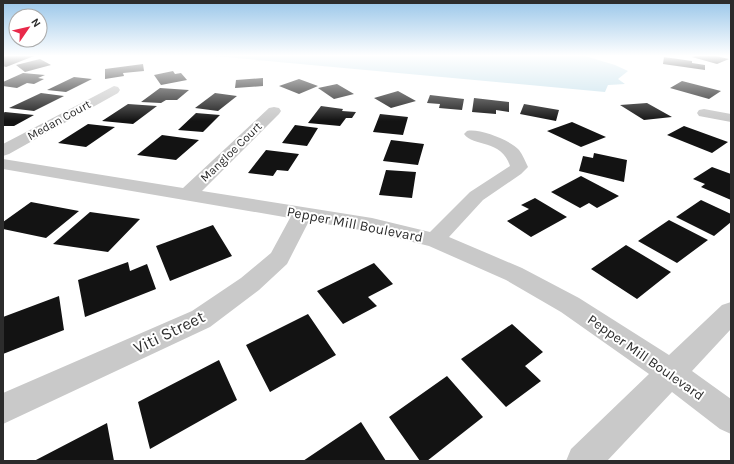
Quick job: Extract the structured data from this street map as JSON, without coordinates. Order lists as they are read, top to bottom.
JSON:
{
  "streets": {
    "street": [
      "Medan Court",
      "Mangloe Court",
      "Pepper Mill Boulevard",
      "Viti Street"
    ]
  },
  "crossings": [
    ["Mangloe Court", "Pepper Mill Boulevard"],
    ["Pepper Mill Boulevard", "Viti Street"]
  ],
  "north": "top right"
}
